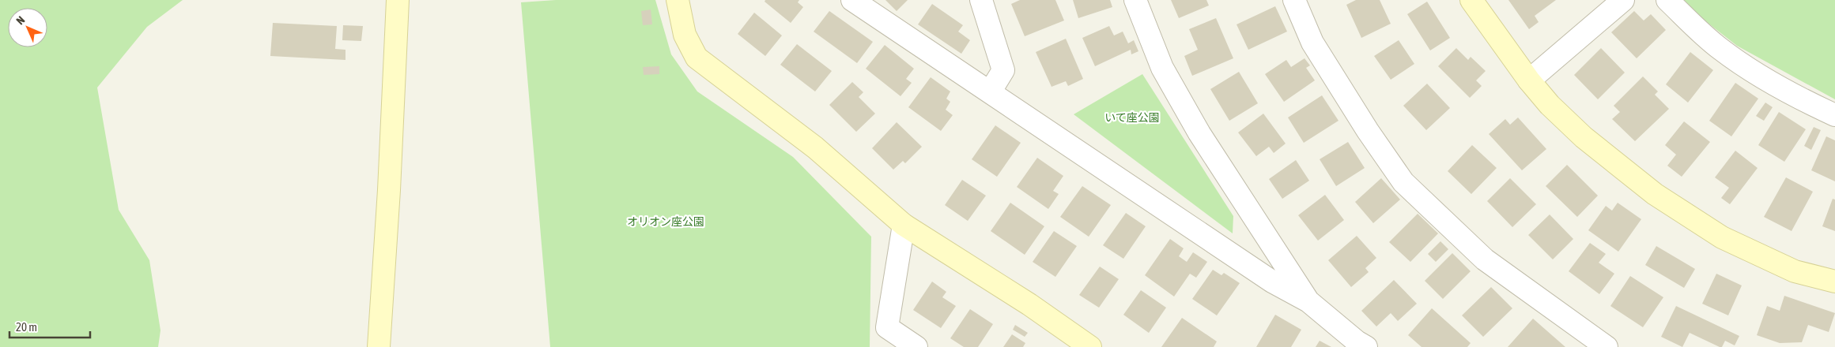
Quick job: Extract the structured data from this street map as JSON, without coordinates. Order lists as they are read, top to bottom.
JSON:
{
  "parks": ["いて座公園", "オリオン座公園"],
  "scale_bar": "20 m",
  "north": "top left"
}
